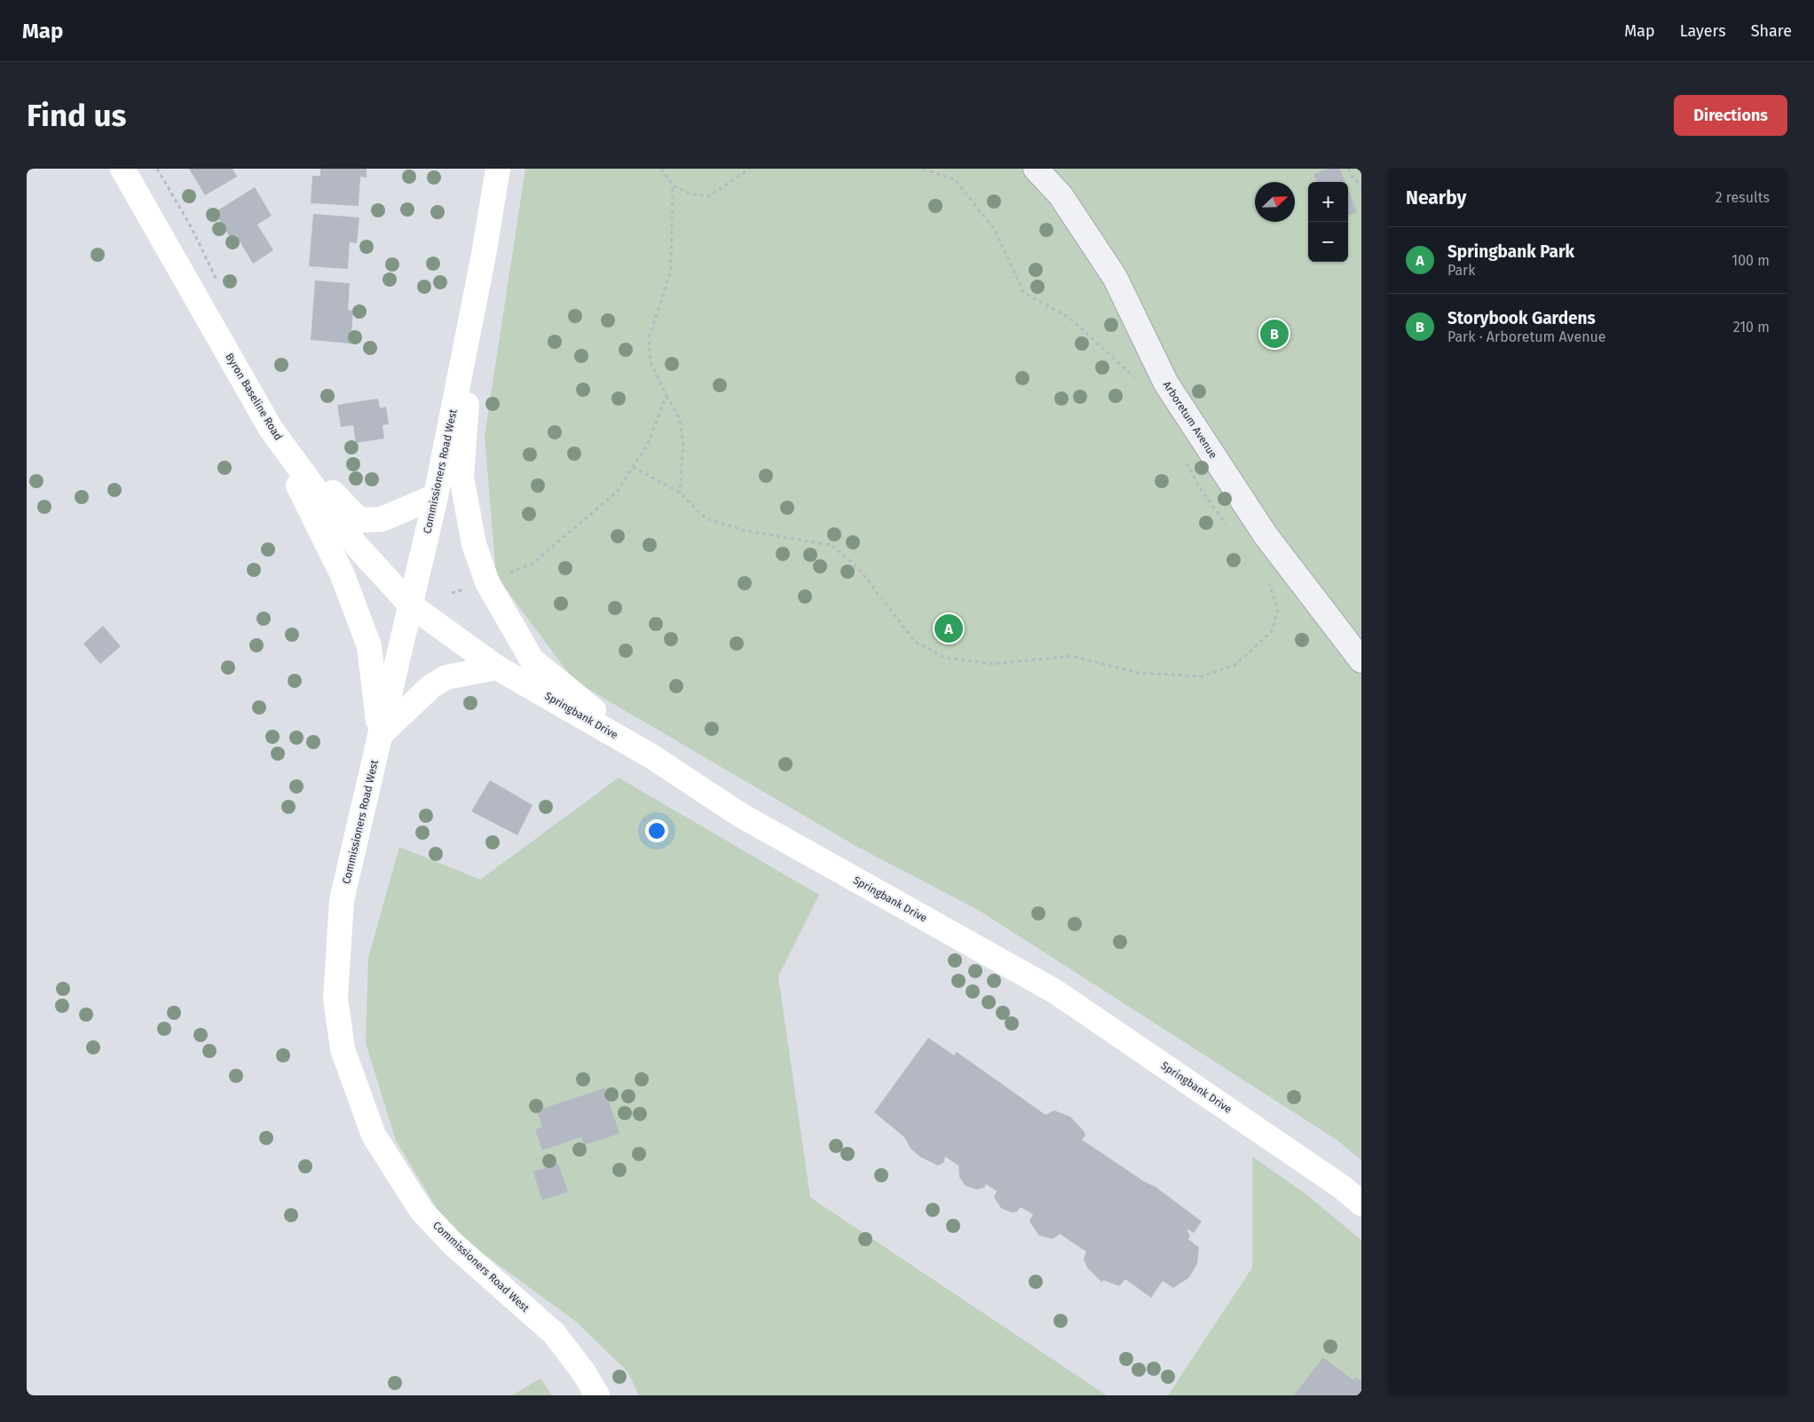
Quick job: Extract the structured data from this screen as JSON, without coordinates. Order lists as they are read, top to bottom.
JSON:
{
  "streets": {
    "main road": ["Byron Baseline Road", "Commissioners Road West", "Springbank Drive"],
    "street": ["Arboretum Avenue"]
  },
  "crossings": [
    ["Byron Baseline Road", "Commissioners Road West"],
    ["Byron Baseline Road", "Springbank Drive"],
    ["Commissioners Road West", "Springbank Drive"]
  ],
  "north": "top right",
  "page": {
    "header": "Map",
    "nav": ["Map", "Layers", "Share"],
    "buttons": "Directions",
    "title": "Find us",
    "heading": ["Nearby", "2 results"],
    "map_buttons": ["+", "−"],
    "list": [
      {
        "mark": "A",
        "name": "Springbank Park",
        "note": "Park",
        "value": "100 m"
      },
      {
        "mark": "B",
        "name": "Storybook Gardens",
        "note": "Park · Arboretum Avenue",
        "value": "210 m"
      }
    ],
    "pins": ["B", "A"]
  }
}
